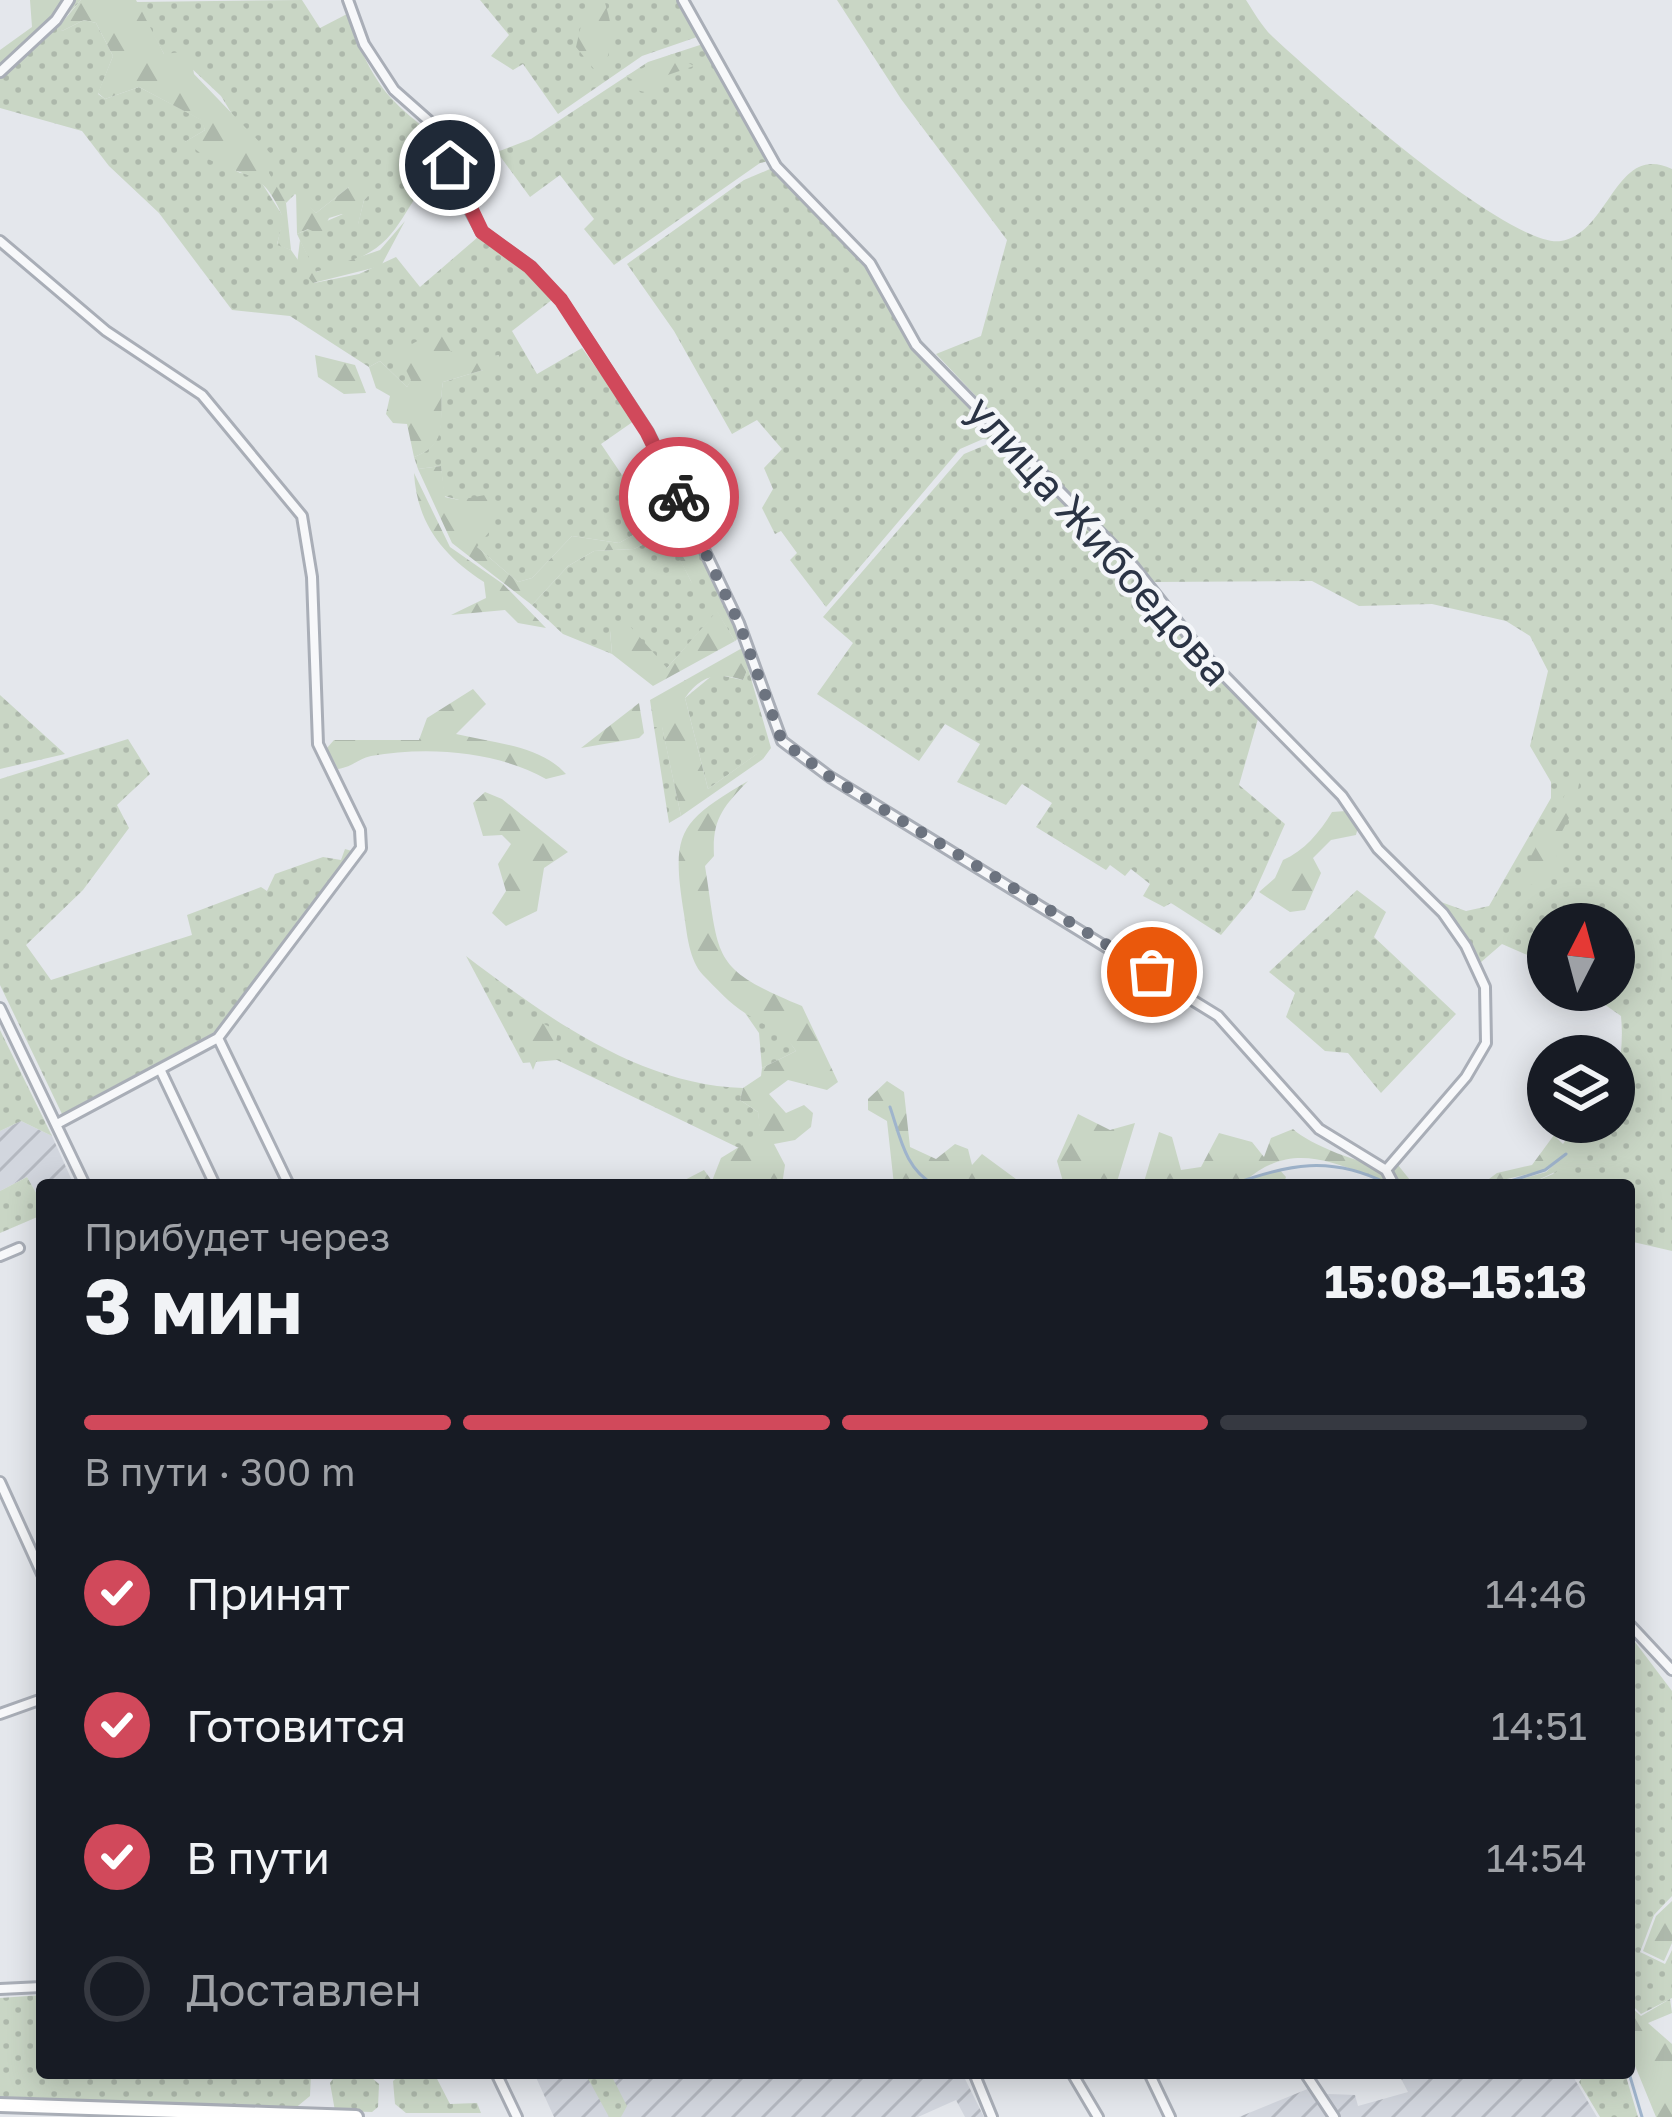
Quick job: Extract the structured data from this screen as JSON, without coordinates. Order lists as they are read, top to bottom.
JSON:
{
  "streets": {
    "street": ["улица Жибоедова"]
  },
  "north": "top",
  "page": {
    "heading": ["3 мин", "Прибудет через", "15:08–15:13"],
    "bar": "В пути · 300 m",
    "list": [
      ["Принят", "14:46"],
      ["Готовится", "14:51"],
      ["В пути", "14:54"],
      "Доставлен"
    ]
  }
}
